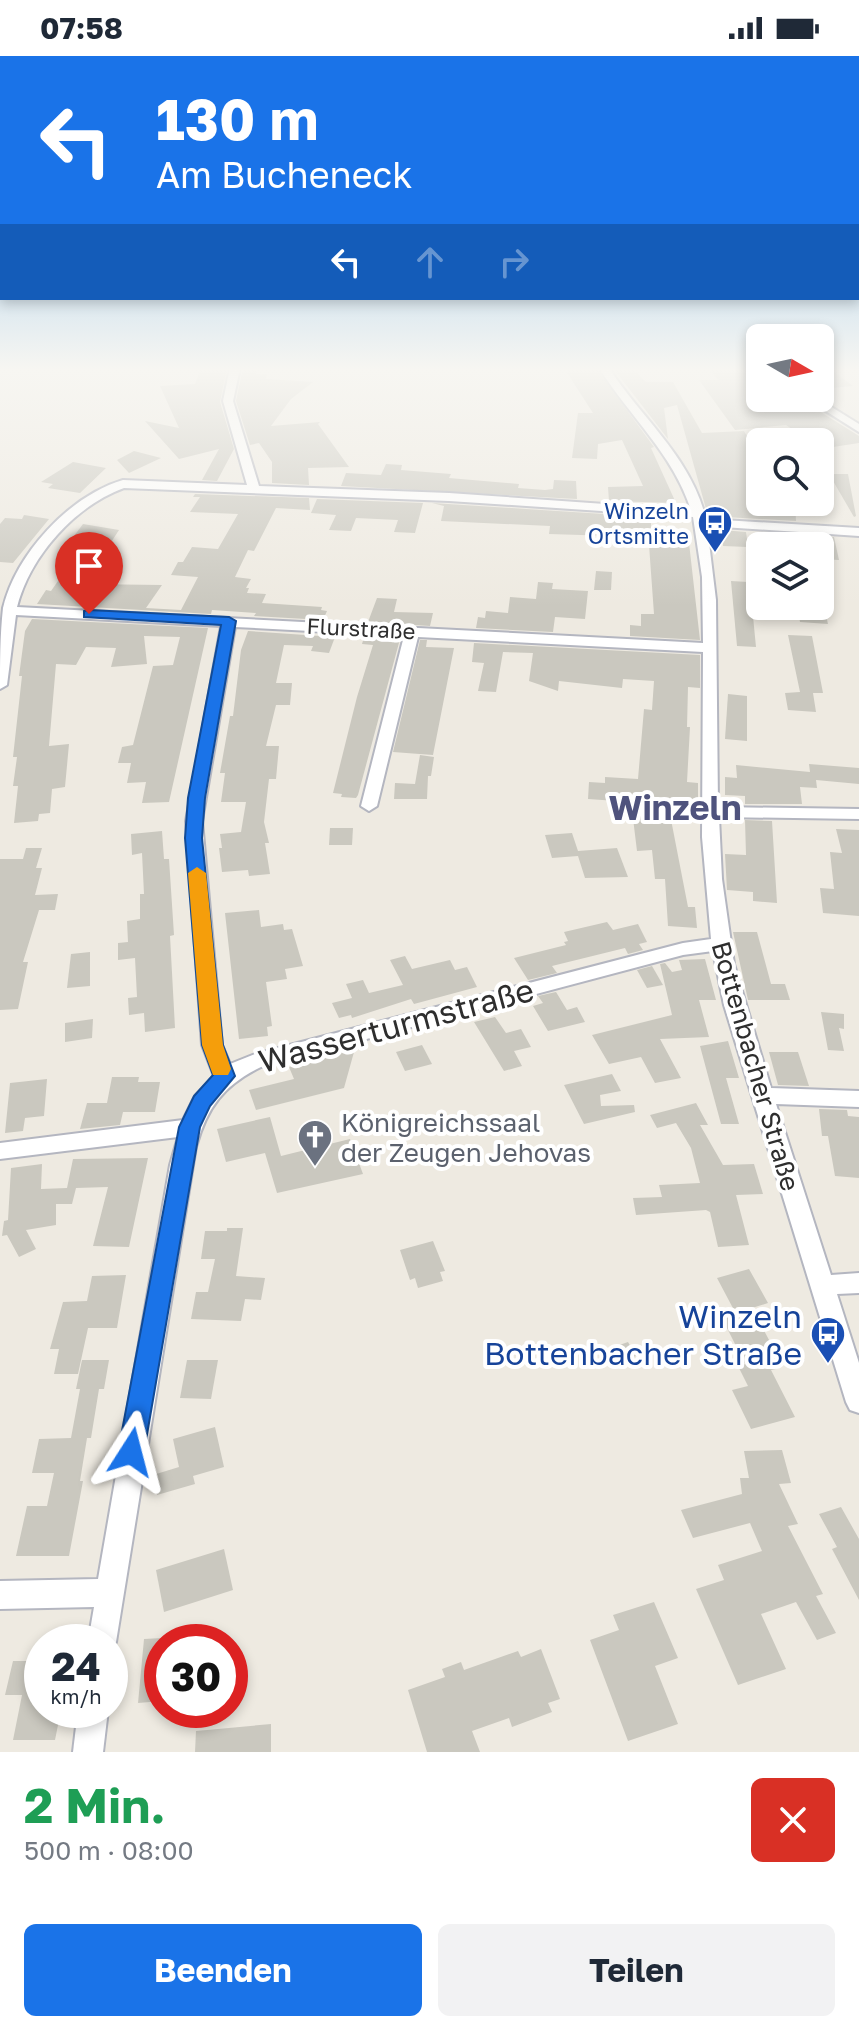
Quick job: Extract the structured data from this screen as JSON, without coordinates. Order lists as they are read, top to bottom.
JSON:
{
  "streets": {
    "street": ["Flurstraße", "Wasserturmstraße", "Bottenbacher Straße"]
  },
  "crossings": [
    ["Flurstraße", "Bottenbacher Straße"],
    ["Wasserturmstraße", "Bottenbacher Straße"]
  ],
  "districts": ["Winzeln"],
  "places": {
    "bus stop": ["Winzeln Ortsmitte", "Winzeln Bottenbacher Straße"],
    "church": ["Königreichssaal der Zeugen Jehovas"]
  },
  "north": "right",
  "page": {
    "status": "07:58",
    "turn": ["130 m", "Am Bucheneck"],
    "speed": "24 km/h",
    "limit": "30",
    "heading": ["2 Min.", "500 m · 08:00"],
    "buttons": ["Beenden", "Teilen"]
  }
}
